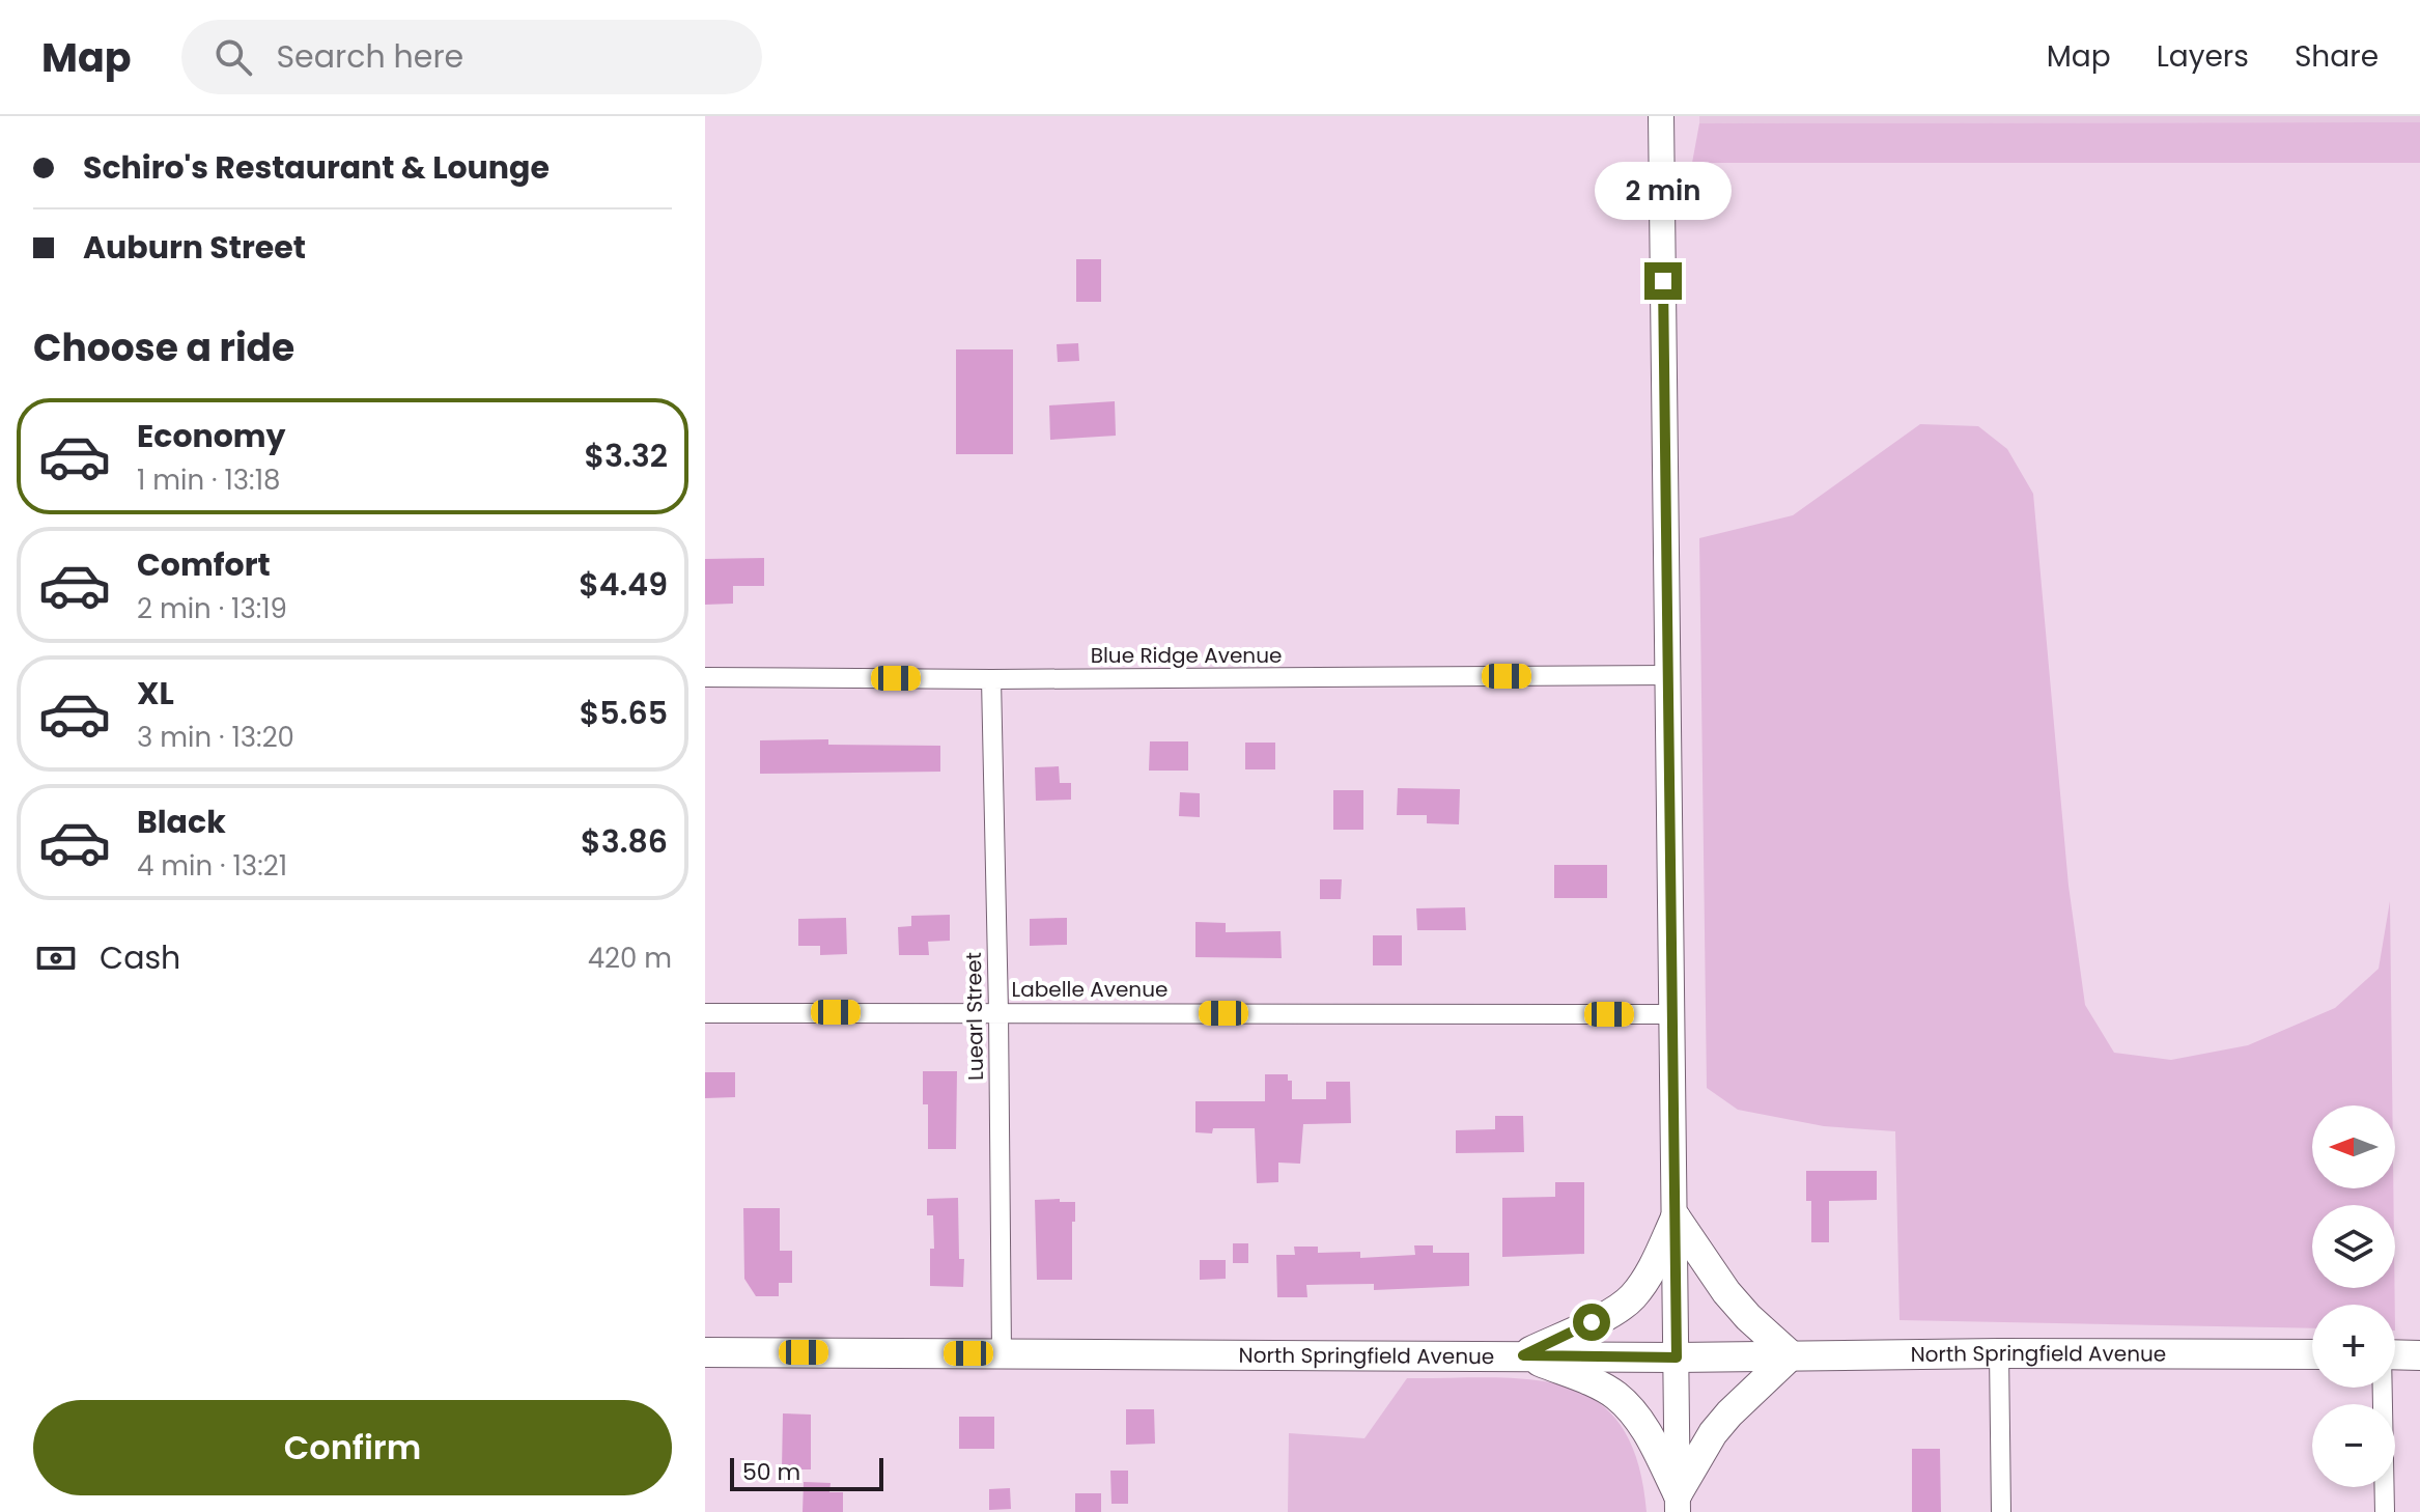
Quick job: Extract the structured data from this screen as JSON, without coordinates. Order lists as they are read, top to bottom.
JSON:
{
  "streets": {
    "main road": ["North Springfield Avenue"],
    "street": ["Blue Ridge Avenue", "Labelle Avenue", "Luearl Street"]
  },
  "crossings": [
    ["Blue Ridge Avenue", "Luearl Street"],
    ["Labelle Avenue", "Luearl Street"],
    ["Luearl Street", "North Springfield Avenue"]
  ],
  "scale_bar": "50 m",
  "north": "left",
  "page": {
    "header": "Map",
    "search": "Search here",
    "nav": ["Map", "Layers", "Share"],
    "banner": ["Schiro's Restaurant & Lounge", "Auburn Street"],
    "bubble": "2 min",
    "heading": "Choose a ride",
    "list": [
      {
        "name": "Economy",
        "note": "1 min · 13:18",
        "value": "$3.32"
      },
      {
        "name": "Comfort",
        "note": "2 min · 13:19",
        "value": "$4.49"
      },
      {
        "name": "XL",
        "note": "3 min · 13:20",
        "value": "$5.65"
      },
      {
        "name": "Black",
        "note": "4 min · 13:21",
        "value": "$3.86"
      }
    ],
    "pay": ["Cash", "420 m"],
    "map_buttons": ["+", "−"],
    "buttons": "Confirm",
    "scale": "50 m"
  }
}
